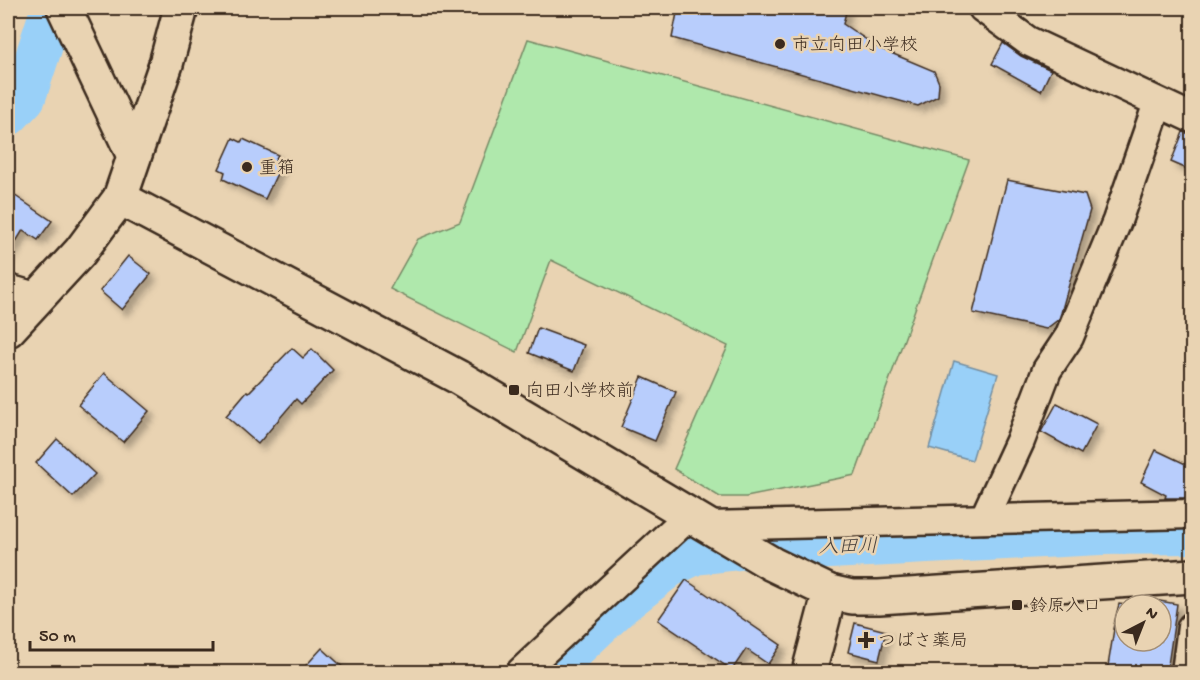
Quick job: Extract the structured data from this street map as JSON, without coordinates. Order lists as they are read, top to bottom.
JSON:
{
  "water": ["入田川"],
  "places": {
    "other": ["市立向田小学校", "重箱"],
    "transit": ["向田小学校前", "鈴原入口"],
    "health": ["つばさ薬局"]
  },
  "scale_bar": "50 m",
  "north": "top right"
}
